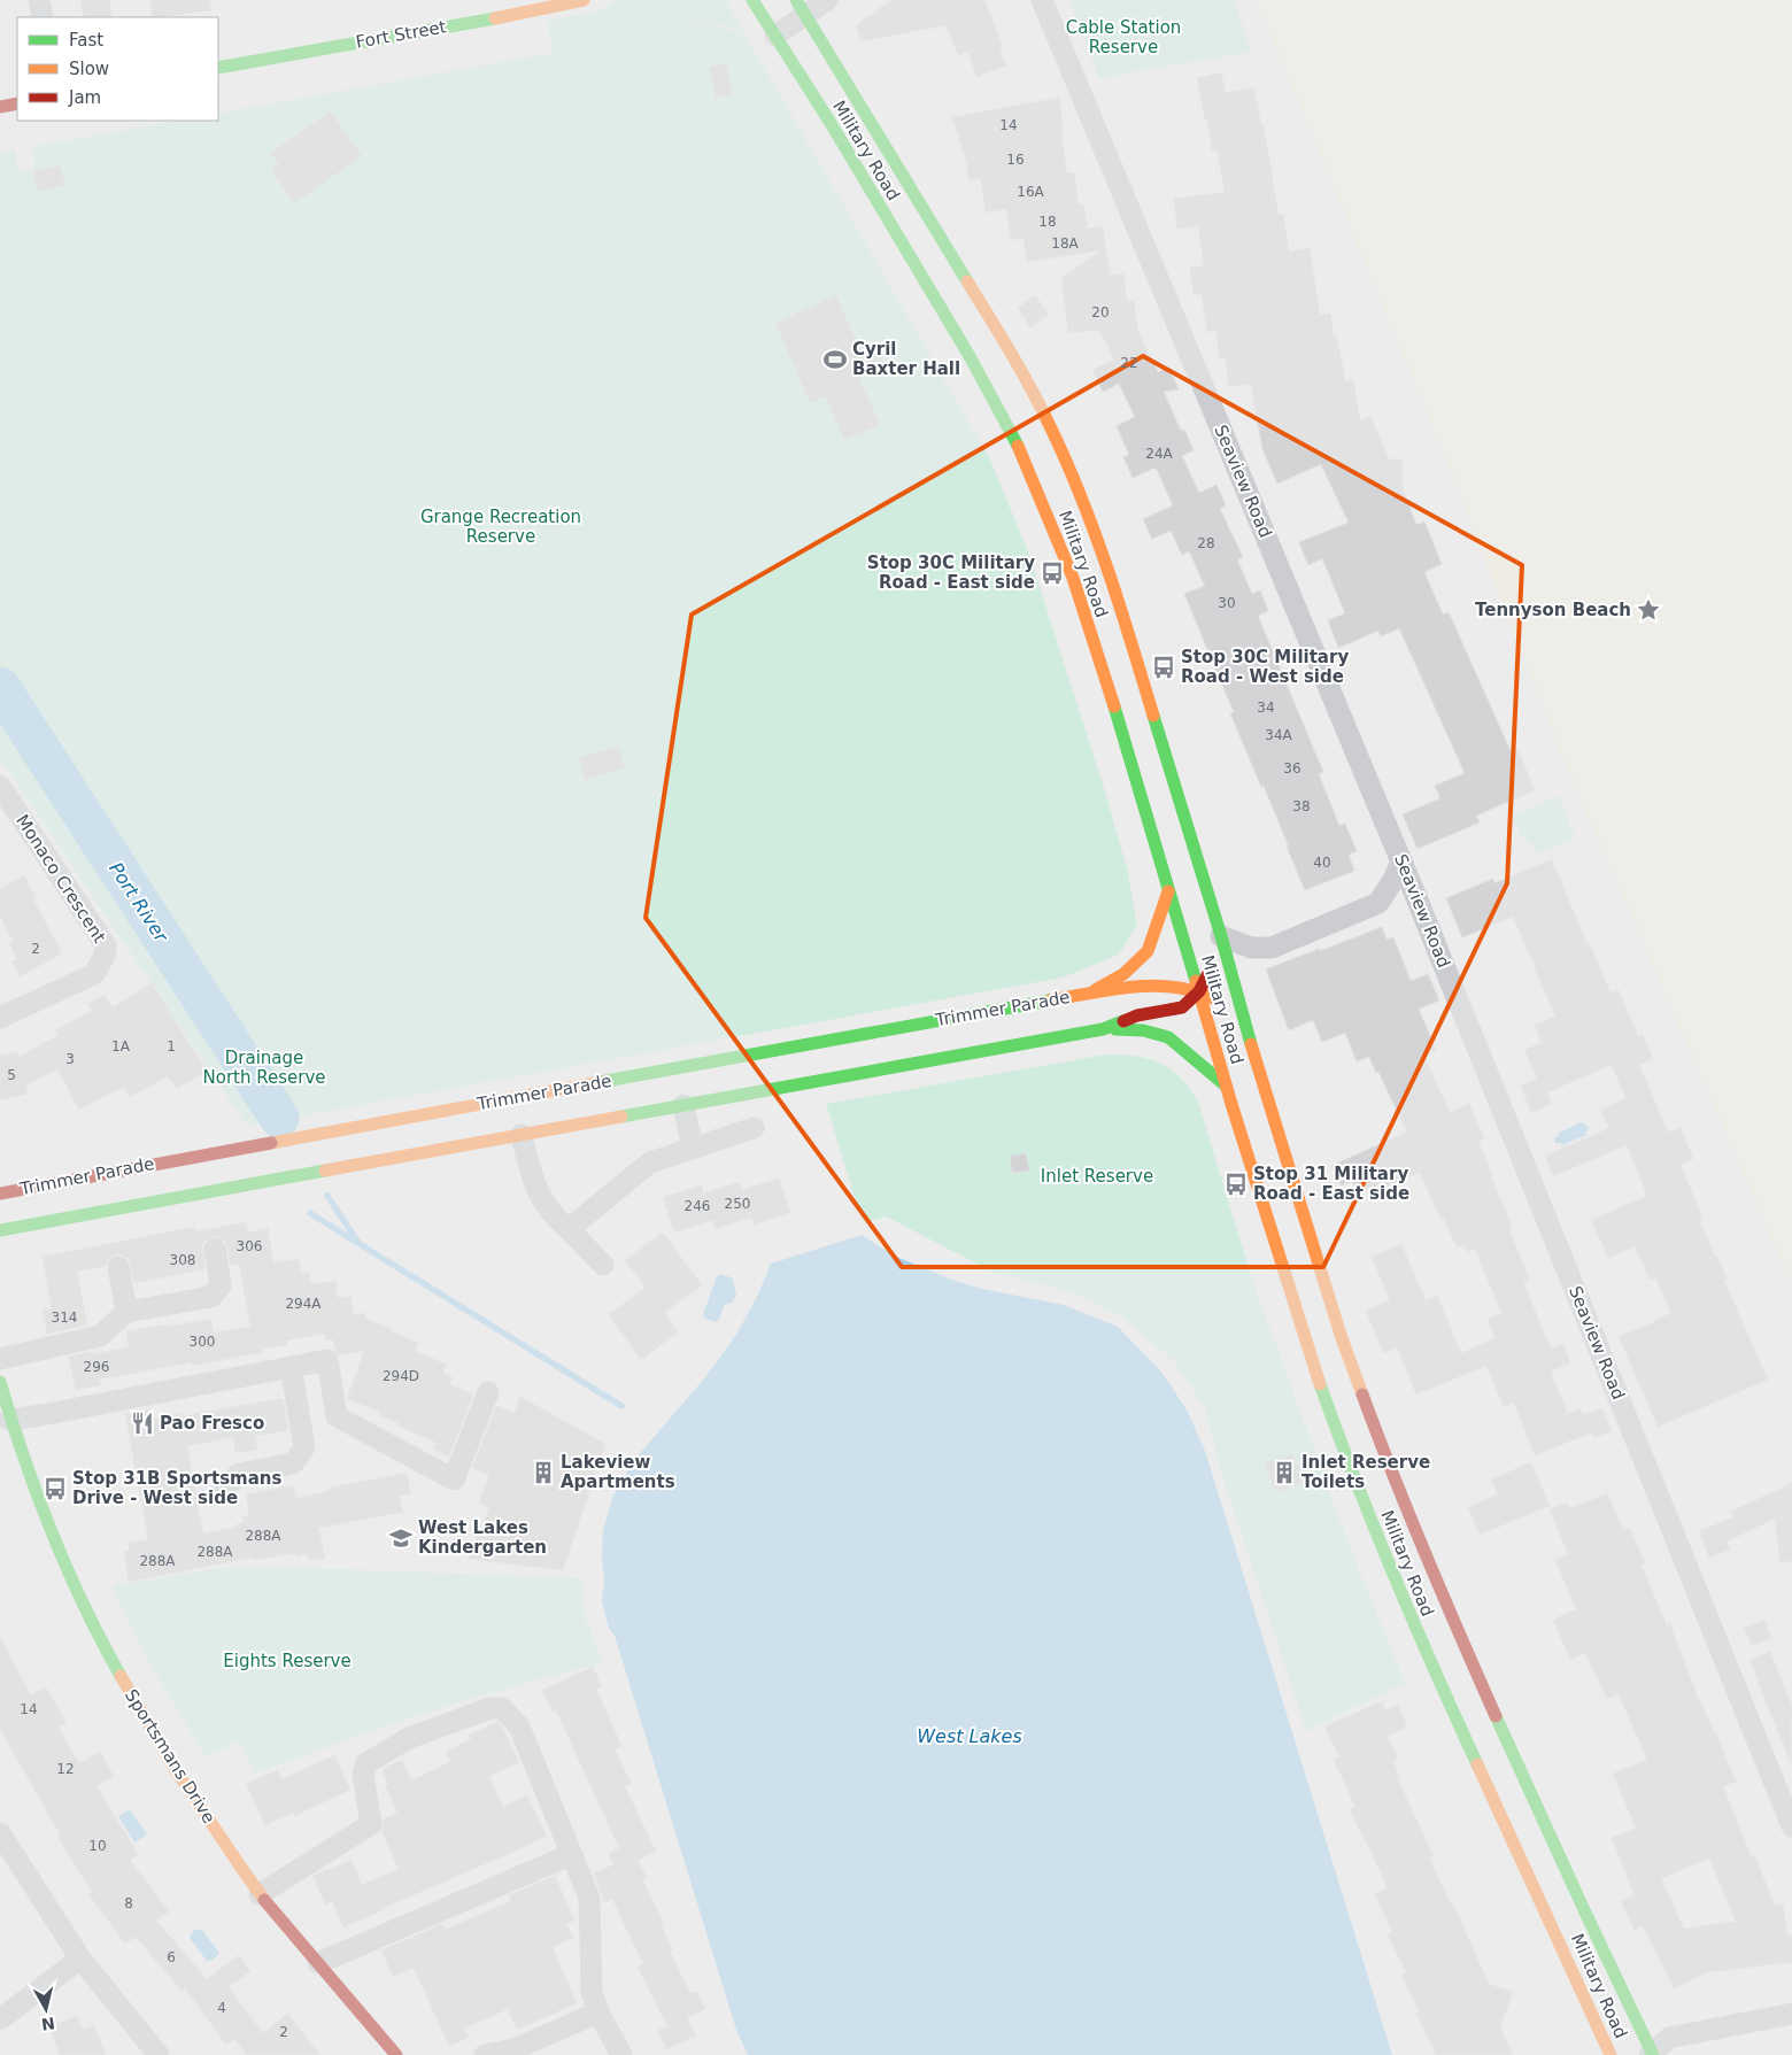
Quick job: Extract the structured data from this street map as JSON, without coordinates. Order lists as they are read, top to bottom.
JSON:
{
  "streets": {
    "main road": [
      "Fort Street",
      "Military Road",
      "Trimmer Parade",
      "Sportsmans Drive"
    ],
    "street": ["Seaview Road", "Monaco Crescent"]
  },
  "crossings": [
    ["Military Road", "Trimmer Parade"]
  ],
  "water": ["Port River", "West Lakes"],
  "parks": [
    "Cable Station Reserve",
    "Grange Recreation Reserve",
    "Drainage North Reserve",
    "Inlet Reserve",
    "Eights Reserve"
  ],
  "places": {
    "sports": ["Cyril Baxter Hall"],
    "bus stop": [
      "Stop 30C Military Road - East side",
      "Stop 30C Military Road - West side",
      "Stop 31 Military Road - East side",
      "Stop 31B Sportsmans Drive - West side"
    ],
    "place": ["Tennyson Beach"],
    "restaurant": ["Pao Fresco"],
    "building": ["Lakeview Apartments", "Inlet Reserve Toilets"],
    "school or university": ["West Lakes Kindergarten"]
  },
  "house_numbers": [
    "14",
    "16",
    "16A",
    "18",
    "18A",
    "20",
    "22",
    "24A",
    "28",
    "30",
    "34",
    "34A",
    "36",
    "38",
    "40",
    "2",
    "1A",
    "1",
    "3",
    "5",
    "250",
    "246",
    "306",
    "308",
    "294A",
    "314",
    "300",
    "296",
    "294D",
    "288A",
    "288A",
    "288A",
    "14",
    "12",
    "10",
    "8",
    "6",
    "4",
    "2"
  ],
  "legend": ["Fast", "Slow", "Jam"],
  "north": "bottom"
}
